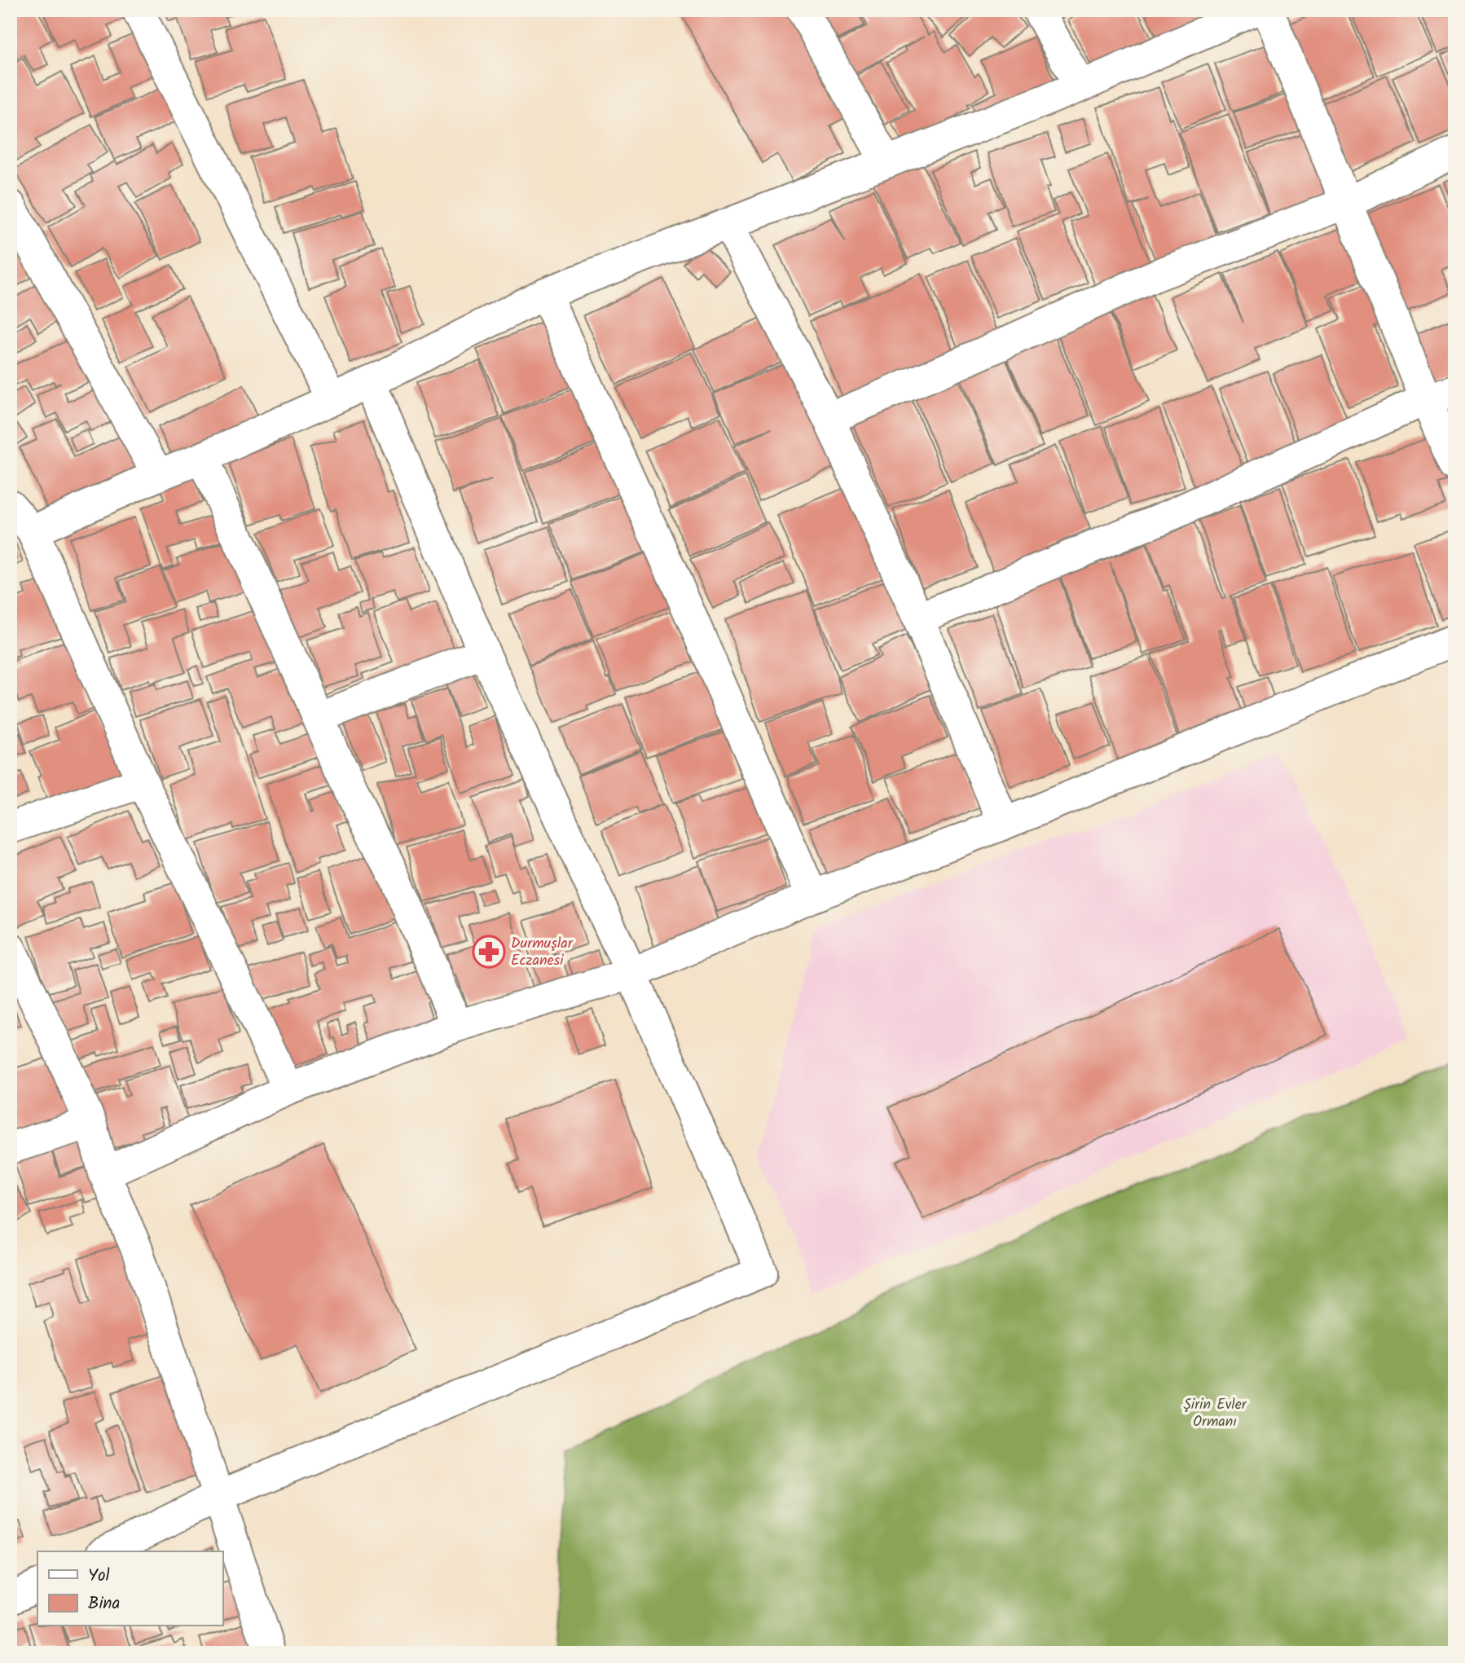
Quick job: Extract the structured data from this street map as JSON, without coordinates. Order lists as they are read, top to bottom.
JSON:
{
  "parks": ["Şirin Evler Ormanı"],
  "places": {
    "pharmacy": ["Durmuşlar Eczanesi"]
  },
  "legend": ["Yol", "Bina"]
}
